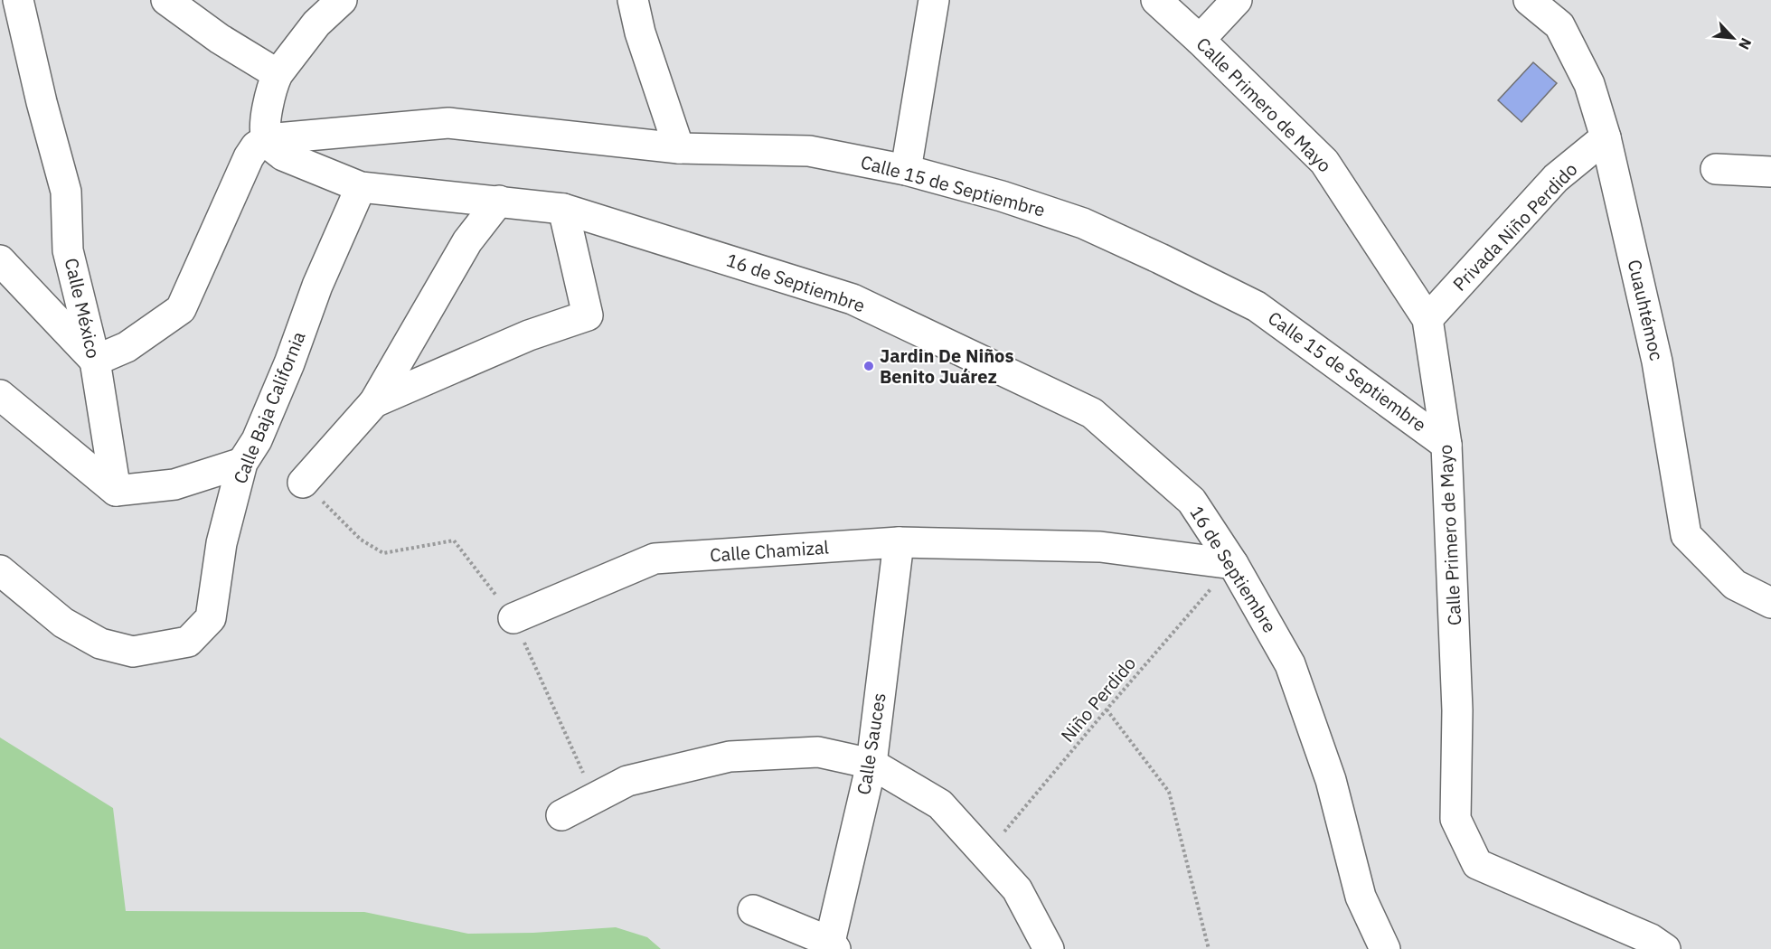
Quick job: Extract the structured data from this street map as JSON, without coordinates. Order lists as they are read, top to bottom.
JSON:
{
  "streets": {
    "street": [
      "Calle Primero de Mayo",
      "Calle 15 de Septiembre",
      "Privada Niño Perdido",
      "16 de Septiembre",
      "Calle México",
      "Cuauhtémoc",
      "Calle Baja California",
      "Calle Chamizal",
      "Calle Sauces"
    ],
    "path": ["Niño Perdido"]
  },
  "crossings": [
    ["Calle Primero de Mayo", "Calle 15 de Septiembre"],
    ["Calle Primero de Mayo", "Privada Niño Perdido"],
    ["Calle 15 de Septiembre", "16 de Septiembre"],
    ["Privada Niño Perdido", "Cuauhtémoc"],
    ["16 de Septiembre", "Calle Baja California"],
    ["16 de Septiembre", "Calle Chamizal"],
    ["16 de Septiembre", "Niño Perdido"],
    ["Calle Chamizal", "Niño Perdido"],
    ["Calle Chamizal", "Calle Sauces"]
  ],
  "places": ["Jardin De Niños Benito Juárez"],
  "north": "bottom right"
}
